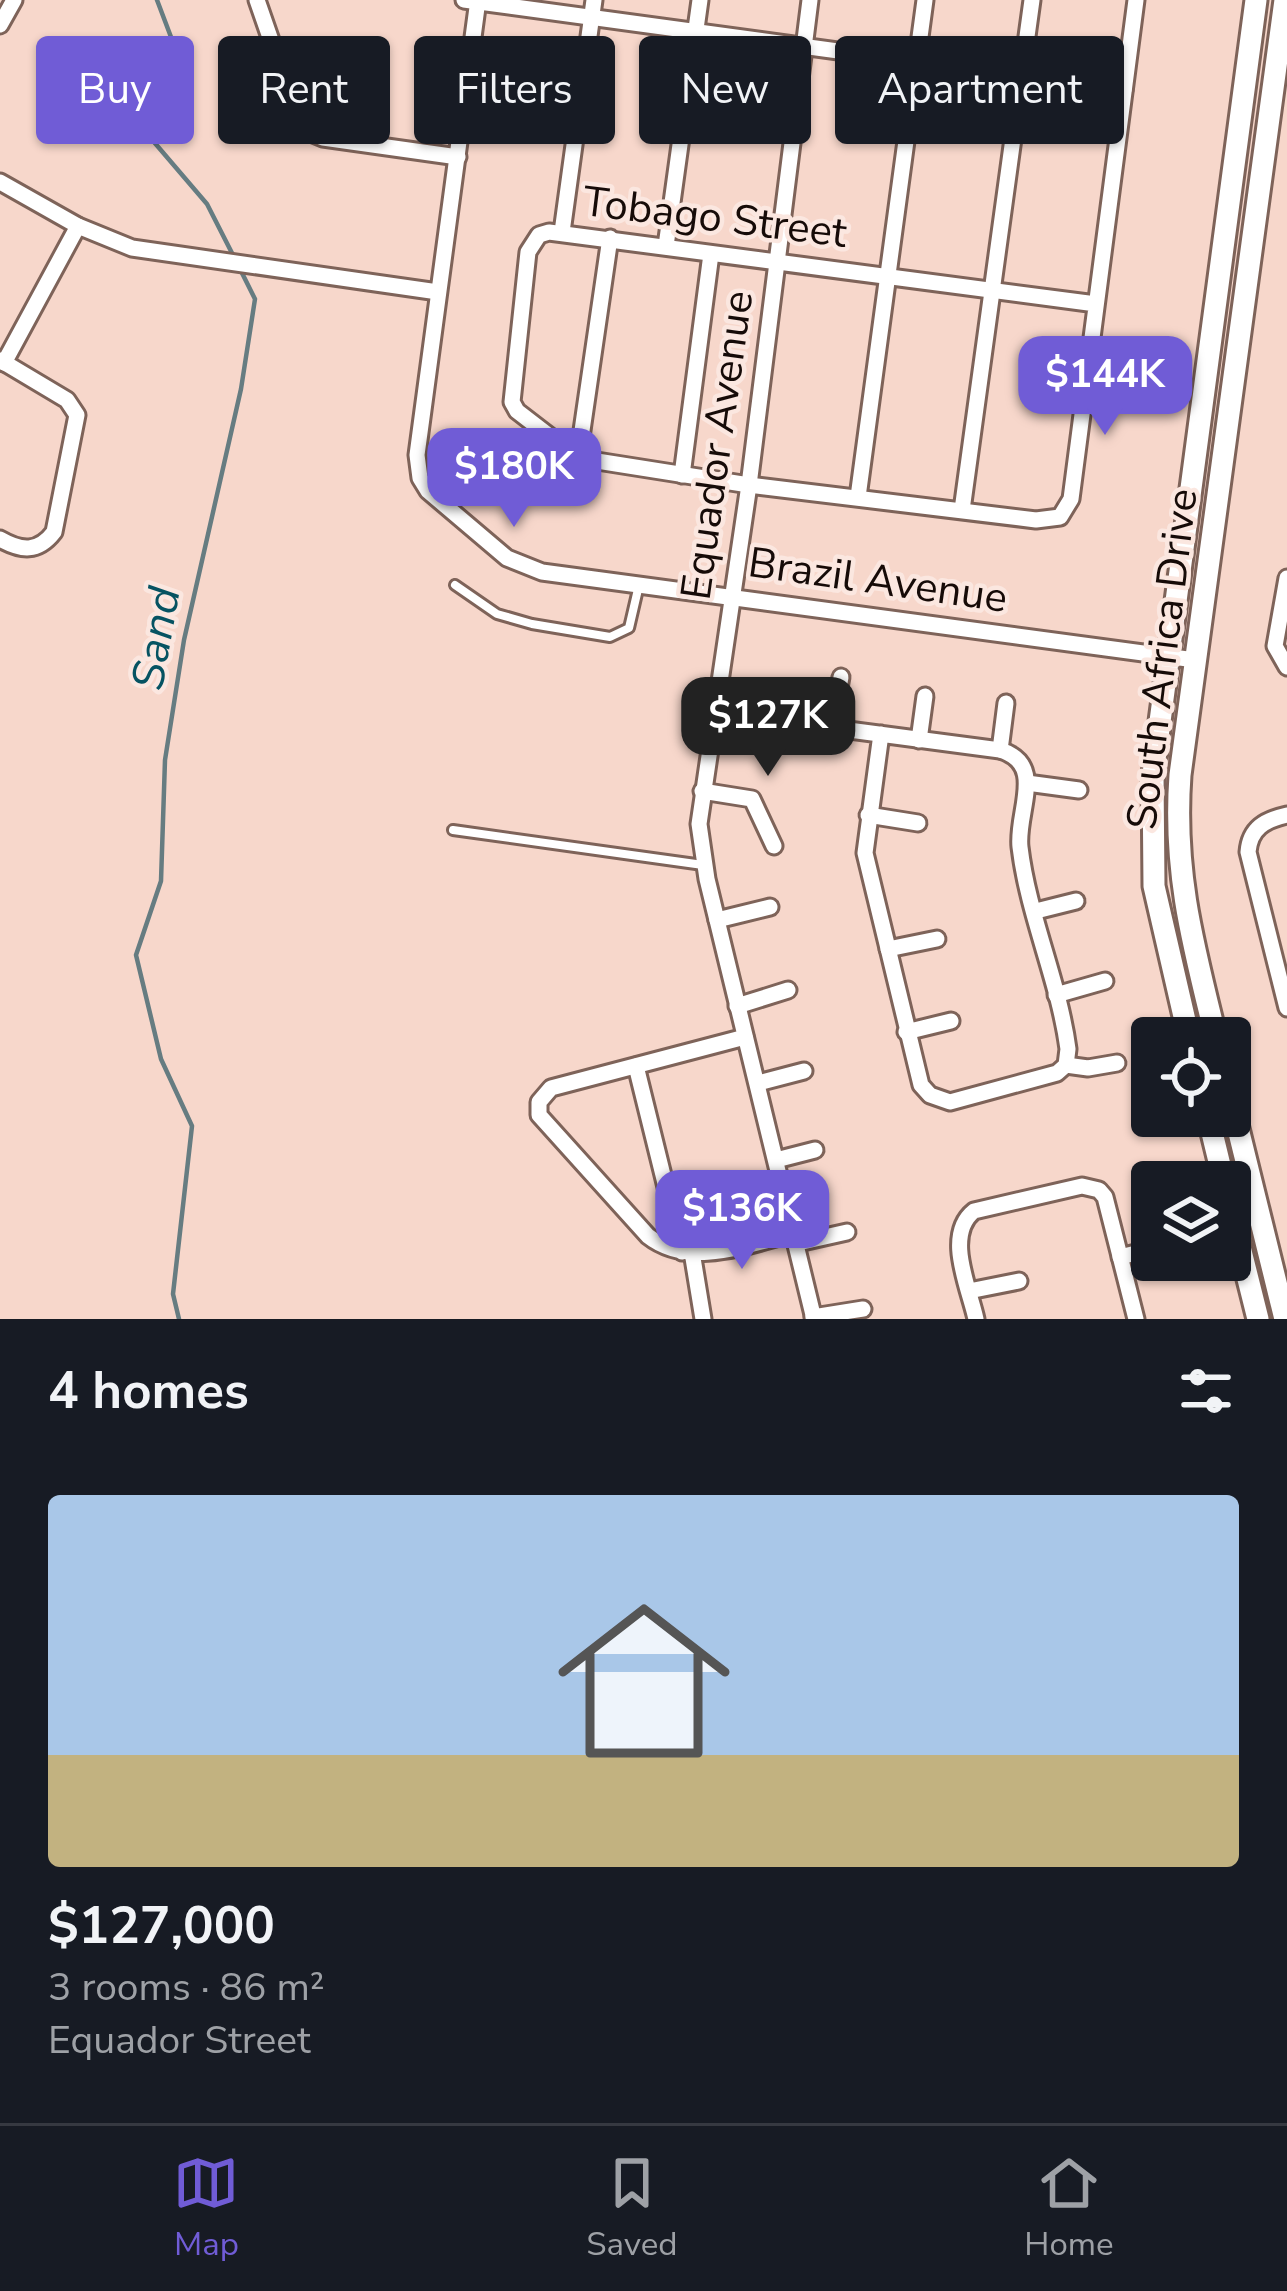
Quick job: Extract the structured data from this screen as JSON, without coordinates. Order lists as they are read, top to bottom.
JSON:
{
  "streets": {
    "street": [
      "Tobago Street",
      "Equador Avenue",
      "Brazil Avenue",
      "South Africa Drive"
    ]
  },
  "crossings": [
    ["Tobago Street", "Equador Avenue"],
    ["Equador Avenue", "Brazil Avenue"],
    ["Brazil Avenue", "South Africa Drive"]
  ],
  "water": ["Sand"],
  "page": {
    "chip": [
      "Buy",
      "Rent",
      "Filters",
      "New",
      "Apartment"
    ],
    "price": [
      "$144K",
      "$180K",
      "$127K",
      "$136K"
    ],
    "heading": "4 homes",
    "list": [
      {
        "name": "$127,000",
        "note": "3 rooms · 86 m² · Equador Street"
      }
    ],
    "tabs": ["Map", "Saved", "Home"]
  }
}
